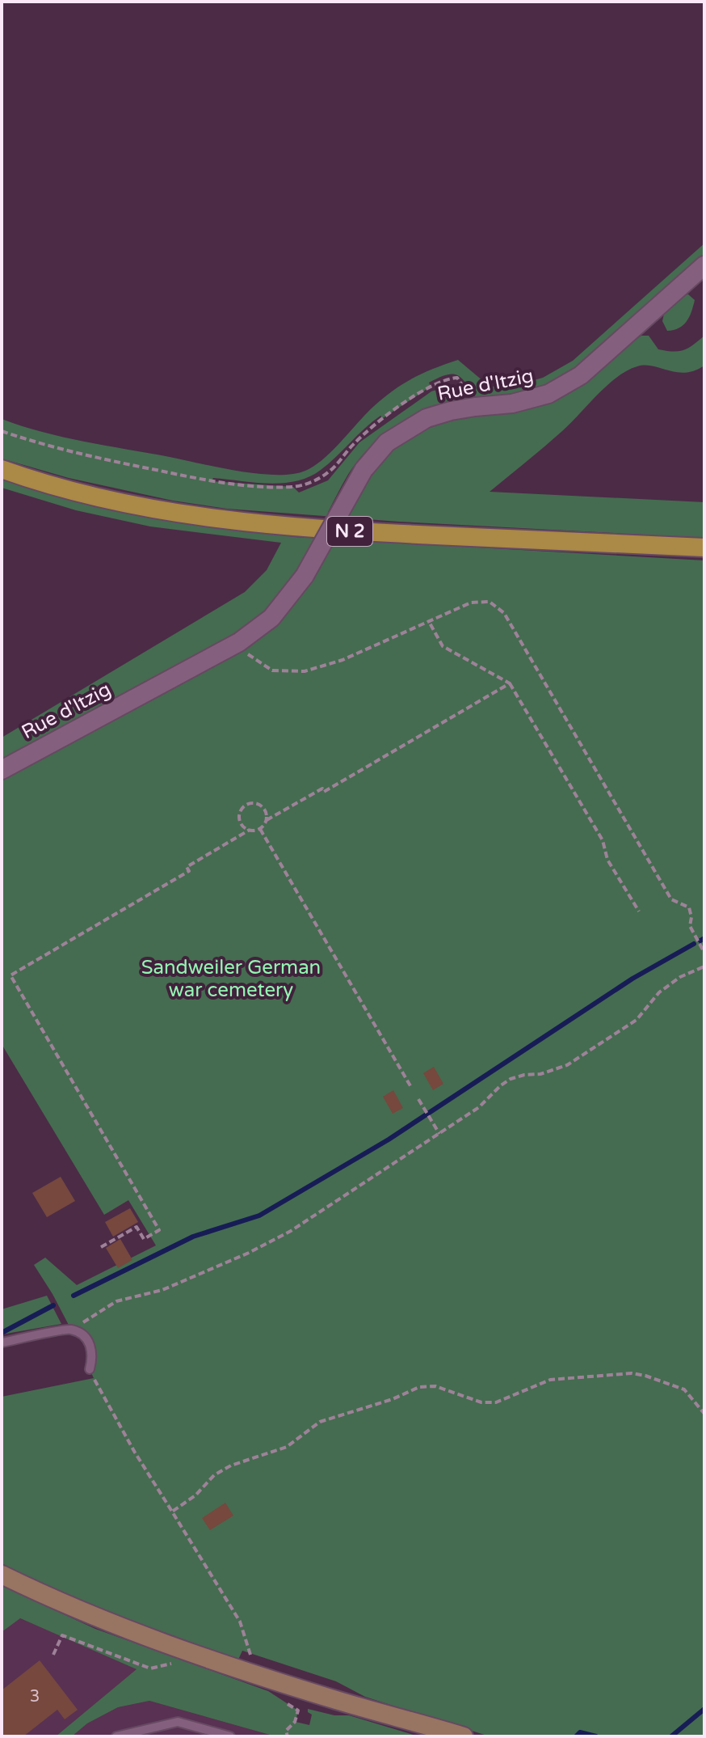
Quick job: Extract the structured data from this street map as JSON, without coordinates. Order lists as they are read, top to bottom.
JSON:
{
  "streets": {
    "main road": ["N 2"],
    "street": ["Rue d'Itzig"]
  },
  "parks": ["Sandweiler German war cemetery"],
  "house_numbers": ["3"]
}
